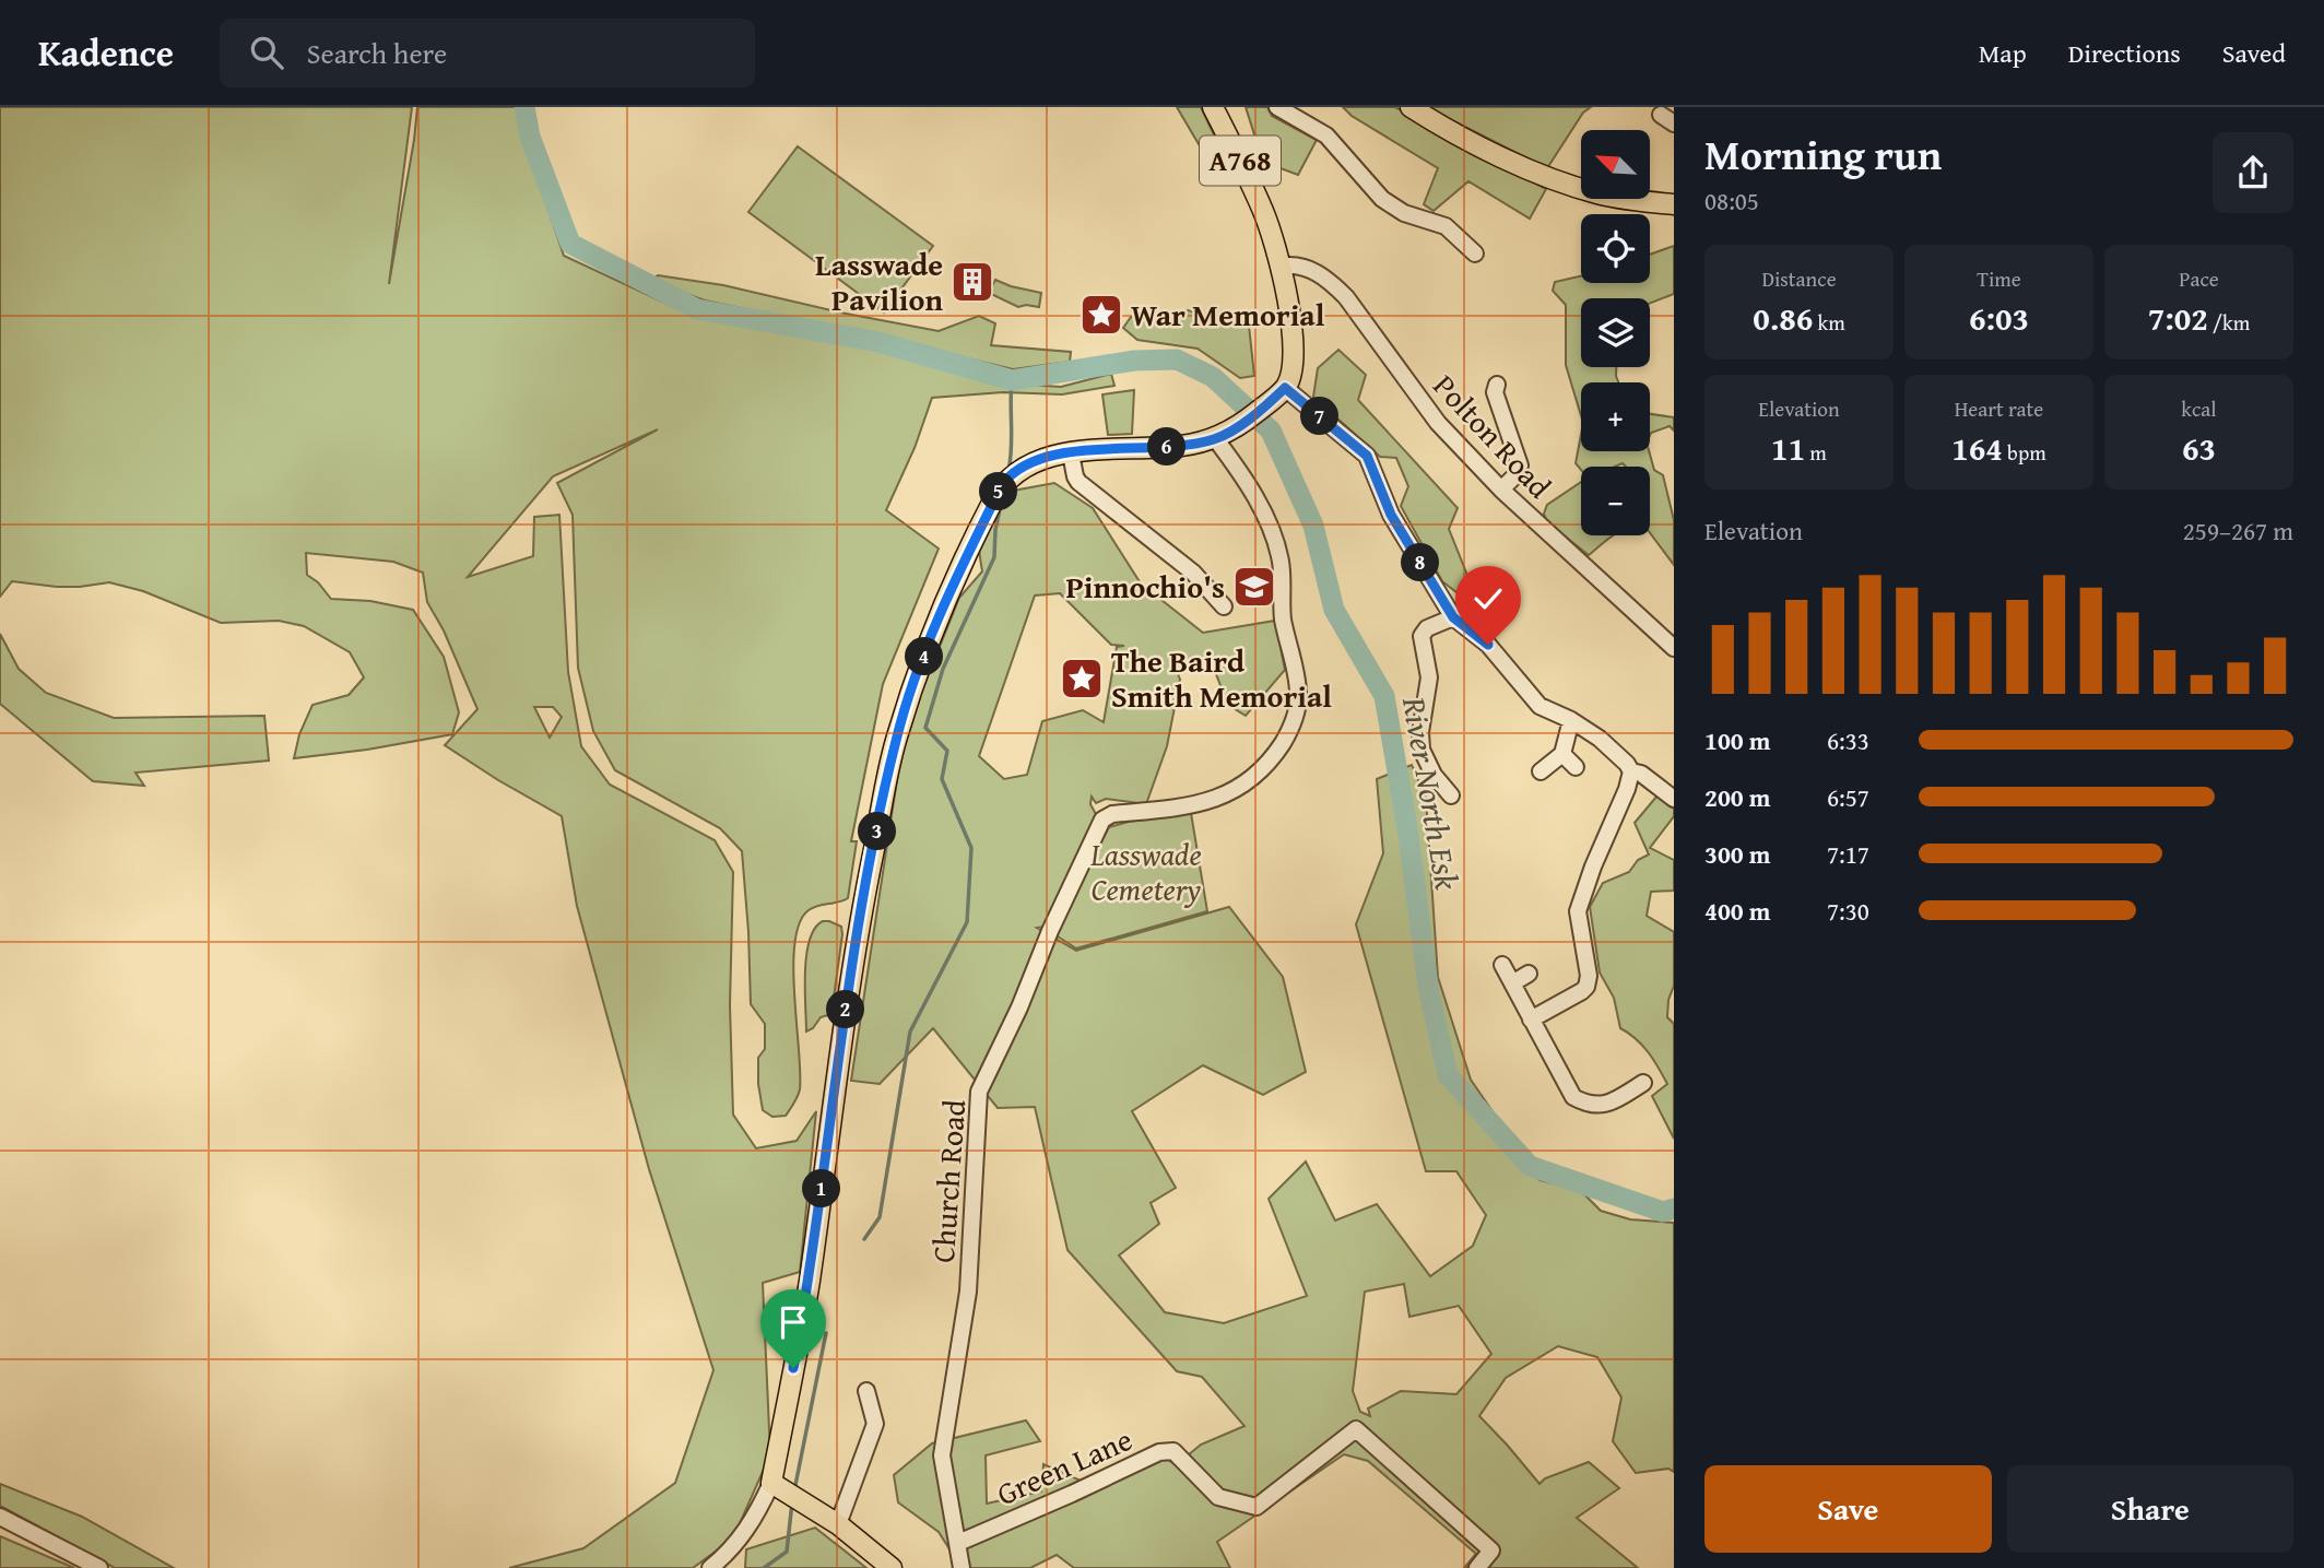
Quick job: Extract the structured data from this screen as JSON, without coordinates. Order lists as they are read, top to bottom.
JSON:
{
  "streets": {
    "main road": ["A768"],
    "street": ["Polton Road", "Church Road", "Green Lane"]
  },
  "crossings": [
    ["A768", "Polton Road"],
    ["Church Road", "Green Lane"]
  ],
  "water": ["River North Esk"],
  "parks": ["Lasswade Cemetery"],
  "places": {
    "building": ["Lasswade Pavilion"],
    "place": ["War Memorial", "The Baird Smith Memorial"],
    "school or university": ["Pinnochio's"]
  },
  "north": "top left",
  "page": {
    "header": "Kadence",
    "search": "Search here",
    "nav": ["Map", "Directions", "Saved"],
    "heading": ["Morning run", "08:05"],
    "map_buttons": ["+", "−"],
    "stats": [
      ["Distance", "0.86 km"],
      ["Time", "6:03"],
      ["Pace", "7:02 /km"],
      ["Elevation", "11 m"],
      ["Heart rate", "164 bpm"],
      ["kcal", "63"]
    ],
    "pins": [
      "7",
      "6",
      "5",
      "8",
      "4",
      "3",
      "2",
      "1"
    ],
    "chart": ["Elevation", "259–267 m"],
    "list": [
      {
        "name": "100 m",
        "note": "6:33"
      },
      {
        "name": "200 m",
        "note": "6:57"
      },
      {
        "name": "300 m",
        "note": "7:17"
      },
      {
        "name": "400 m",
        "note": "7:30"
      }
    ],
    "buttons": ["Save", "Share"]
  }
}
